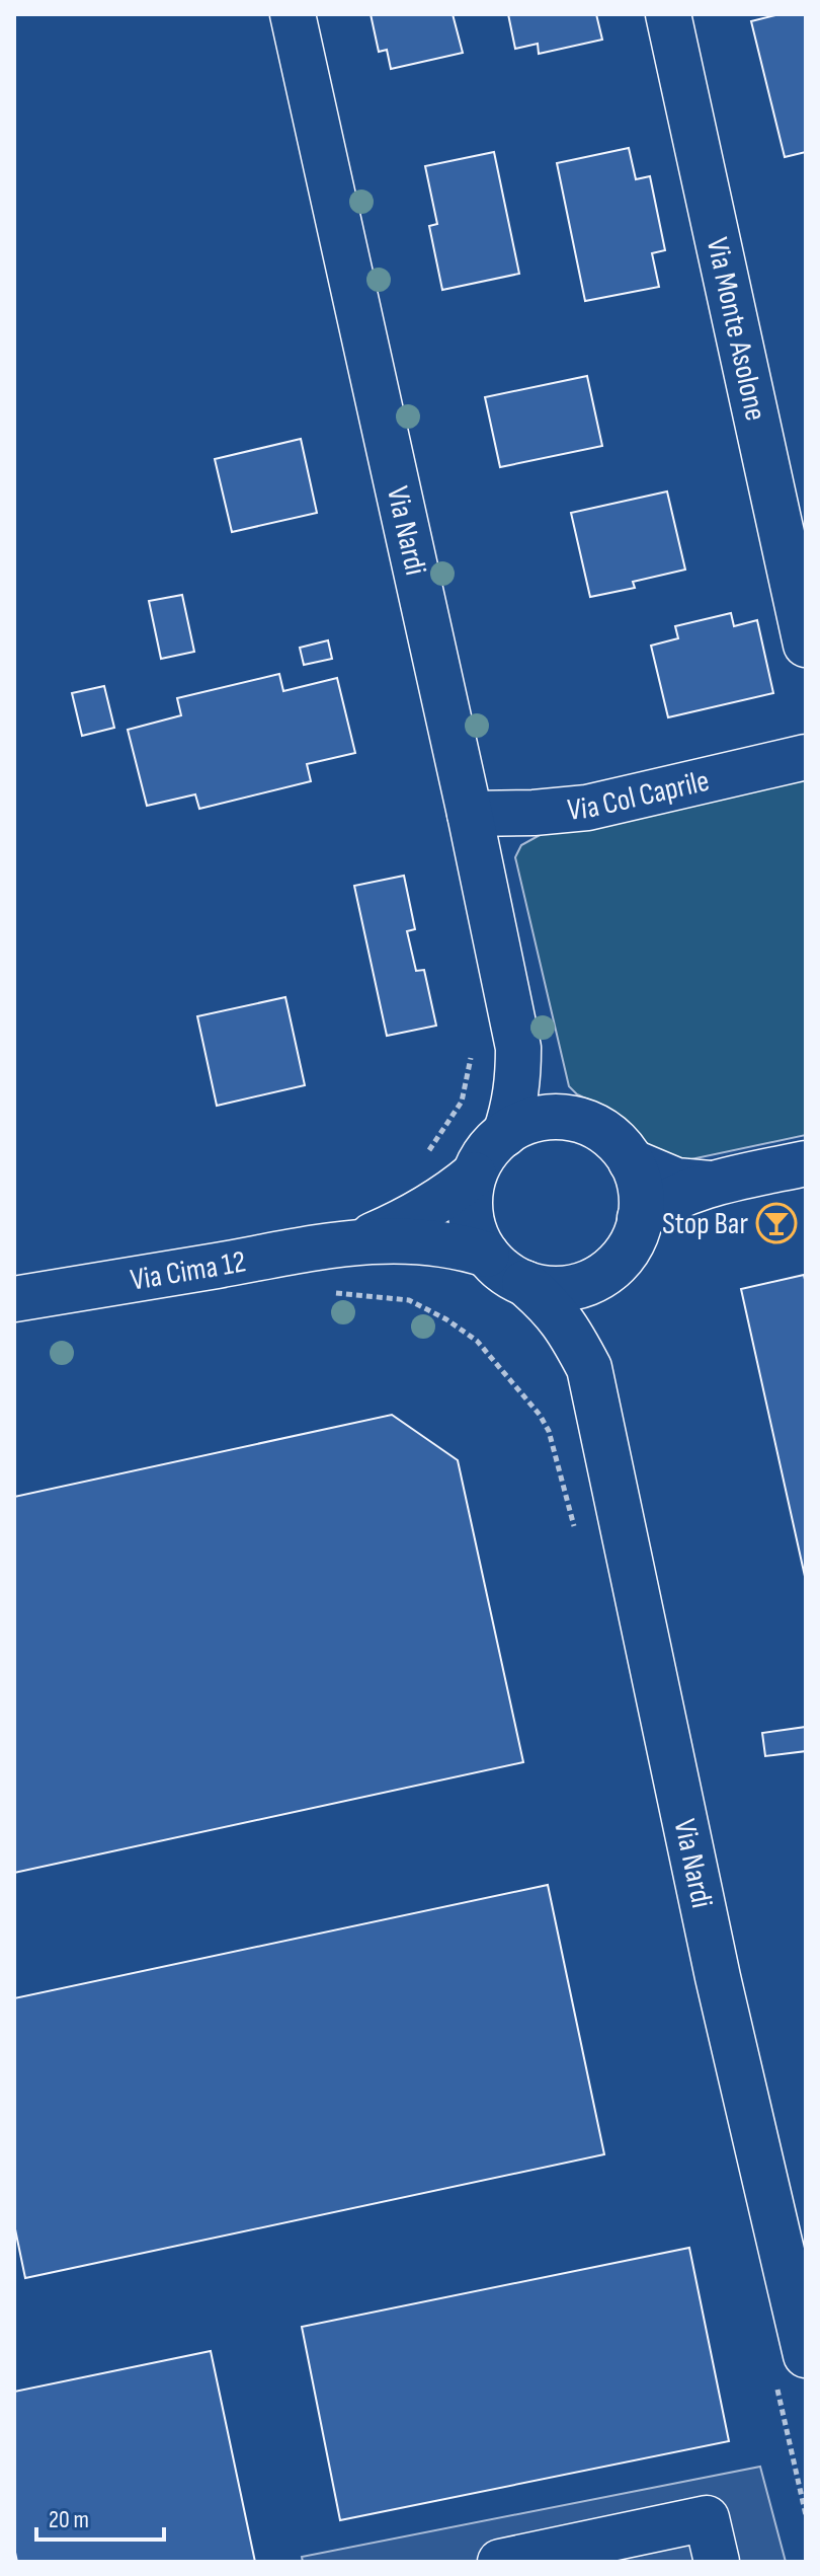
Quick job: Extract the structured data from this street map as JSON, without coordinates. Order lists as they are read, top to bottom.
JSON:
{
  "streets": {
    "main road": [
      "Via Monte Asolone",
      "Via Nardi",
      "Via Col Caprile",
      "Via Cima 12"
    ]
  },
  "crossings": [
    ["Via Nardi", "Via Col Caprile"]
  ],
  "places": {
    "bar": ["Stop Bar"]
  },
  "scale_bar": "20 m"
}
